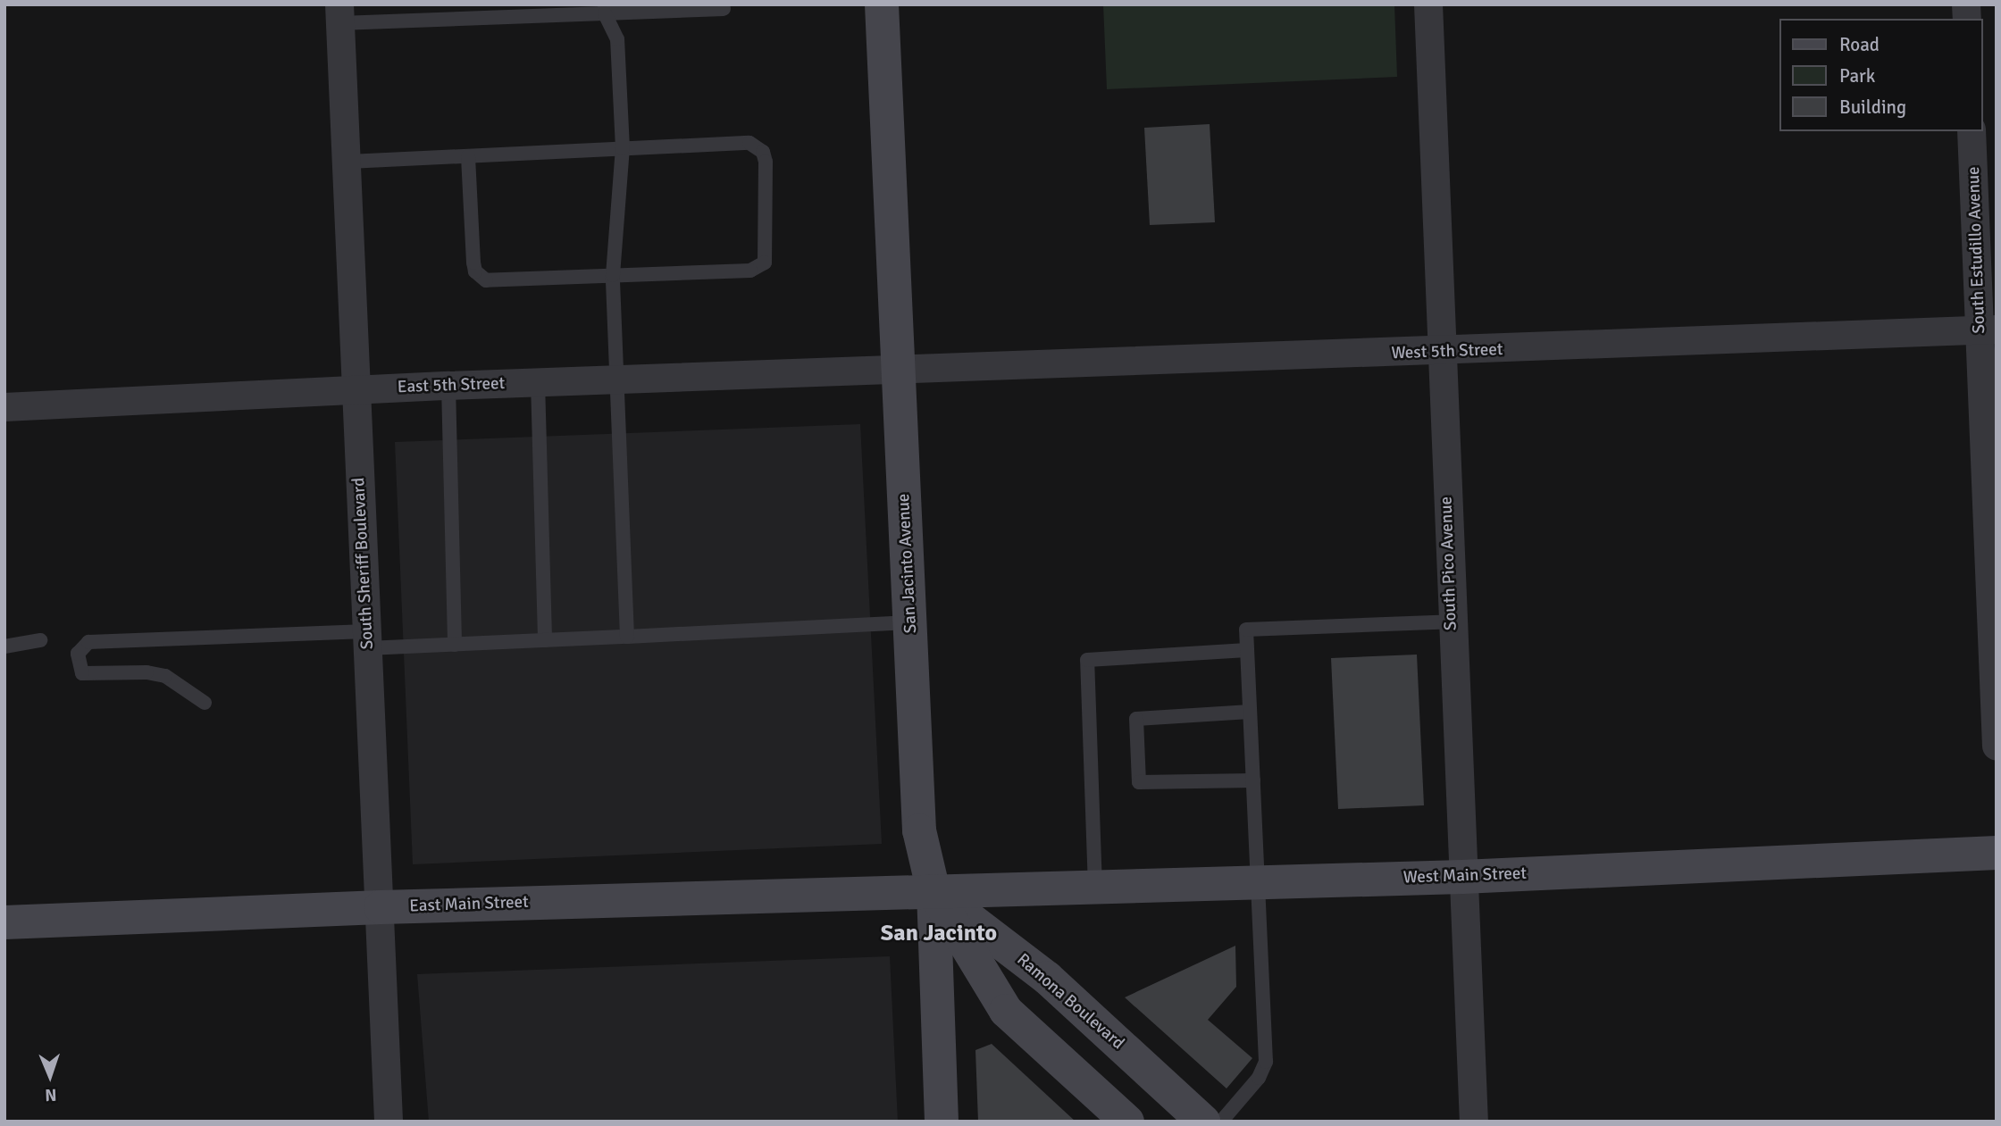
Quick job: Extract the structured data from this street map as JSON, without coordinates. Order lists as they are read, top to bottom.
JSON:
{
  "streets": {
    "street": [
      "South Estudillo Avenue",
      "West 5th Street",
      "East 5th Street",
      "South Sheriff Boulevard",
      "San Jacinto Avenue",
      "South Pico Avenue",
      "West Main Street",
      "East Main Street",
      "Ramona Boulevard"
    ]
  },
  "crossings": [
    ["South Estudillo Avenue", "West 5th Street"],
    ["West 5th Street", "East 5th Street"],
    ["West 5th Street", "San Jacinto Avenue"],
    ["West 5th Street", "South Pico Avenue"],
    ["East 5th Street", "South Sheriff Boulevard"],
    ["East 5th Street", "San Jacinto Avenue"],
    ["South Sheriff Boulevard", "East Main Street"],
    ["San Jacinto Avenue", "West Main Street"],
    ["San Jacinto Avenue", "East Main Street"],
    ["San Jacinto Avenue", "Ramona Boulevard"],
    ["South Pico Avenue", "West Main Street"],
    ["West Main Street", "East Main Street"],
    ["West Main Street", "Ramona Boulevard"],
    ["East Main Street", "Ramona Boulevard"]
  ],
  "districts": ["San Jacinto"],
  "legend": ["Road", "Park", "Building"],
  "north": "bottom"
}
